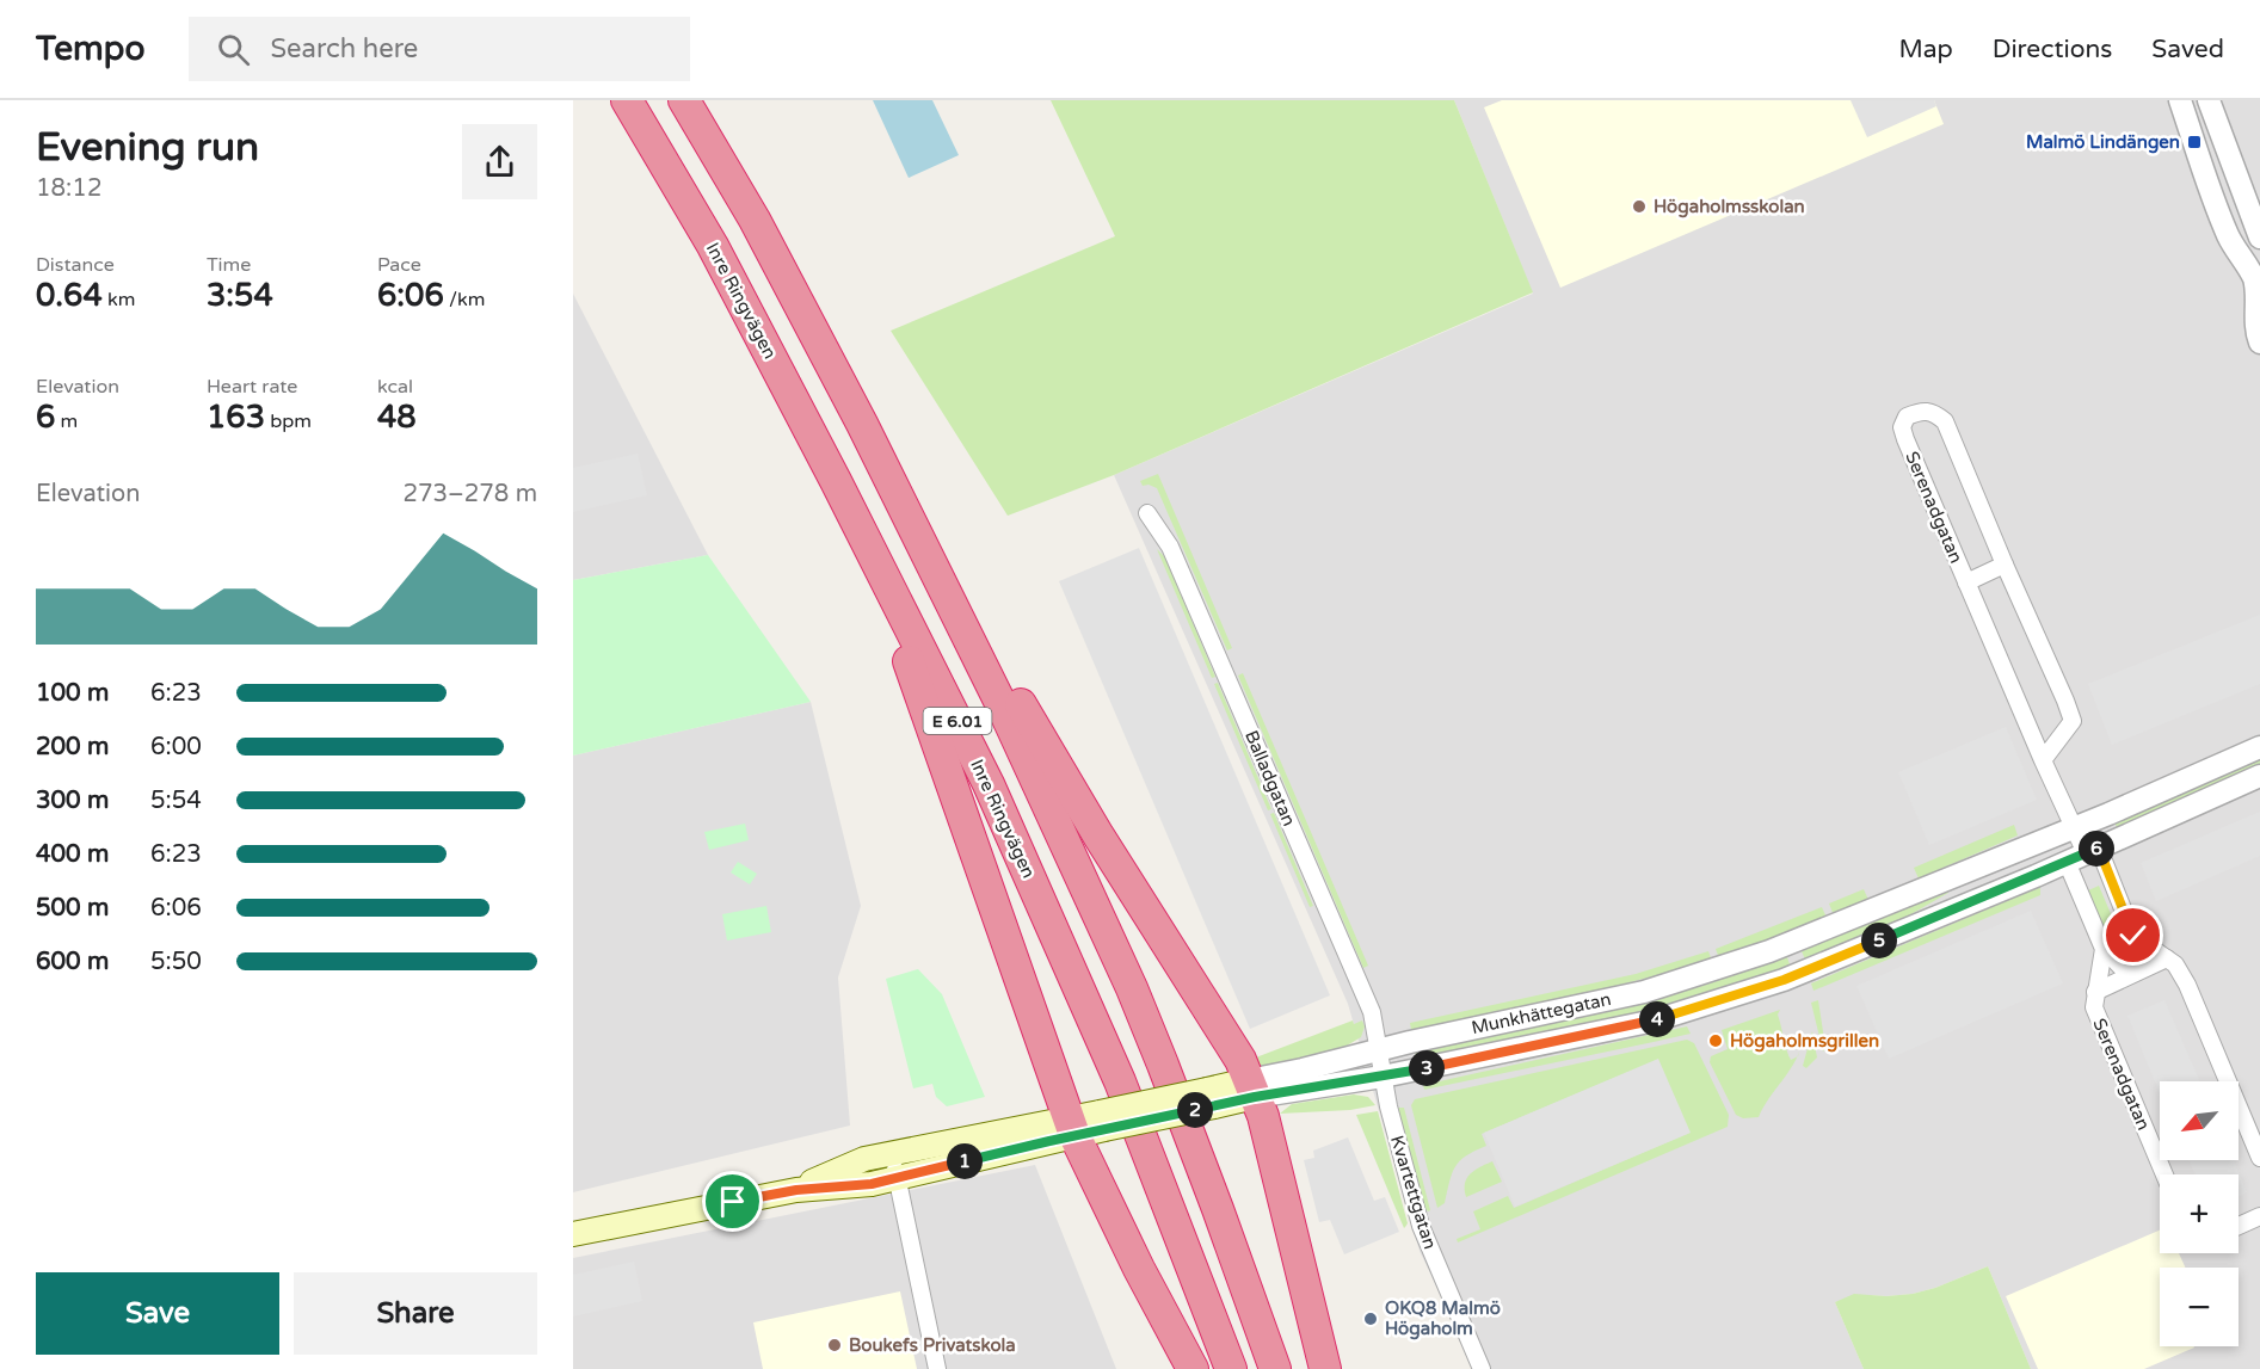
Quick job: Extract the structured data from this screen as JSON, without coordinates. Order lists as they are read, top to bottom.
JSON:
{
  "streets": {
    "highway": ["Inre Ringvägen", "E 6.01"],
    "street": [
      "Serenadgatan",
      "Balladgatan",
      "Munkhättegatan",
      "Kvartettgatan"
    ]
  },
  "crossings": [
    ["Serenadgatan", "Munkhättegatan"],
    ["Balladgatan", "Munkhättegatan"],
    ["Balladgatan", "Kvartettgatan"],
    ["Munkhättegatan", "Kvartettgatan"]
  ],
  "places": {
    "transit": ["Malmö Lindängen"],
    "other": [
      "Högaholmsskolan",
      "Högaholmsgrillen",
      "OKQ8 Malmö Högaholm",
      "Boukefs Privatskola"
    ]
  },
  "north": "bottom left",
  "page": {
    "header": "Tempo",
    "search": "Search here",
    "nav": ["Map", "Directions", "Saved"],
    "heading": ["Evening run", "18:12"],
    "stats": [
      ["Distance", "0.64 km"],
      ["Time", "3:54"],
      ["Pace", "6:06 /km"],
      ["Elevation", "6 m"],
      ["Heart rate", "163 bpm"],
      ["kcal", "48"]
    ],
    "chart": ["Elevation", "273–278 m"],
    "list": [
      {
        "name": "100 m",
        "note": "6:23"
      },
      {
        "name": "200 m",
        "note": "6:00"
      },
      {
        "name": "300 m",
        "note": "5:54"
      },
      {
        "name": "400 m",
        "note": "6:23"
      },
      {
        "name": "500 m",
        "note": "6:06"
      },
      {
        "name": "600 m",
        "note": "5:50"
      }
    ],
    "pins": [
      "6",
      "5",
      "4",
      "3",
      "2",
      "1"
    ],
    "map_buttons": ["+", "−"],
    "buttons": ["Save", "Share"]
  }
}
